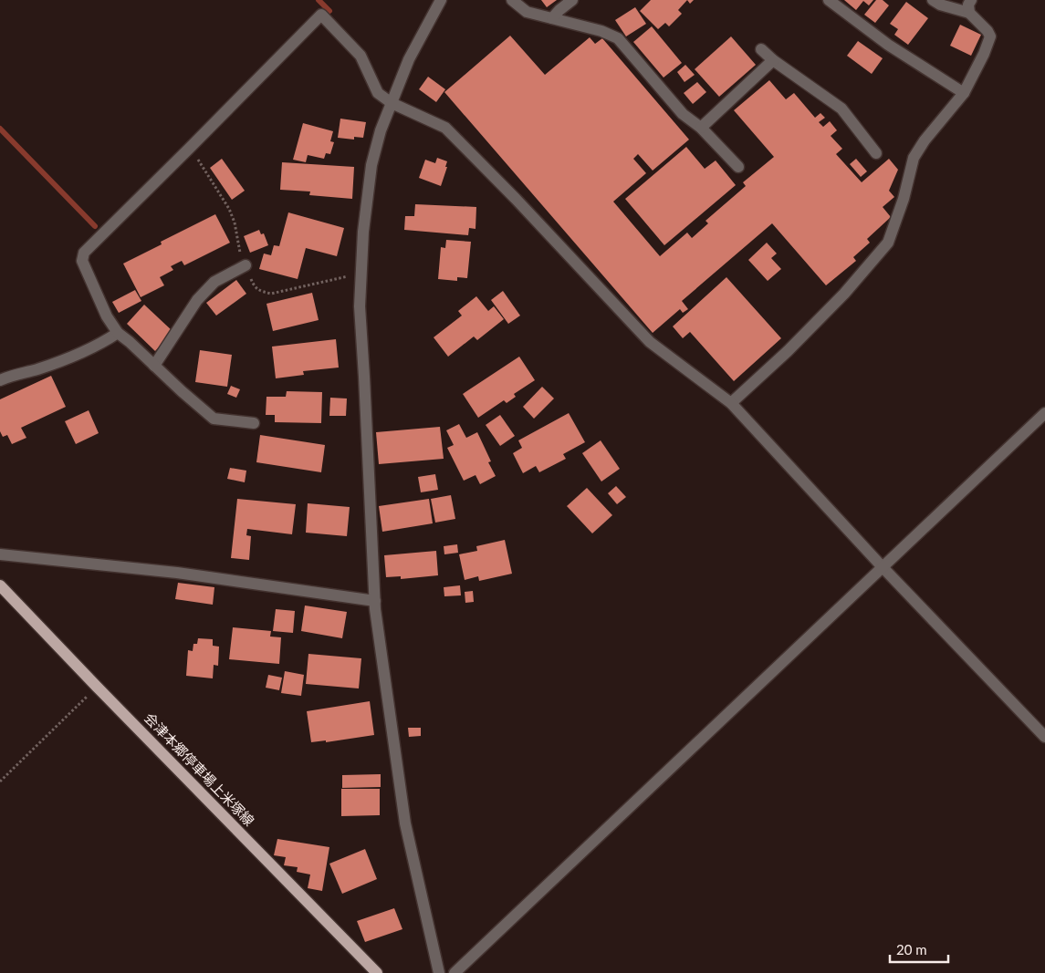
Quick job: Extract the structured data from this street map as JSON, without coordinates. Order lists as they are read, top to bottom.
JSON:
{
  "streets": {
    "main road": ["会津本郷停車場上米塚線"]
  },
  "scale_bar": "20 m"
}
